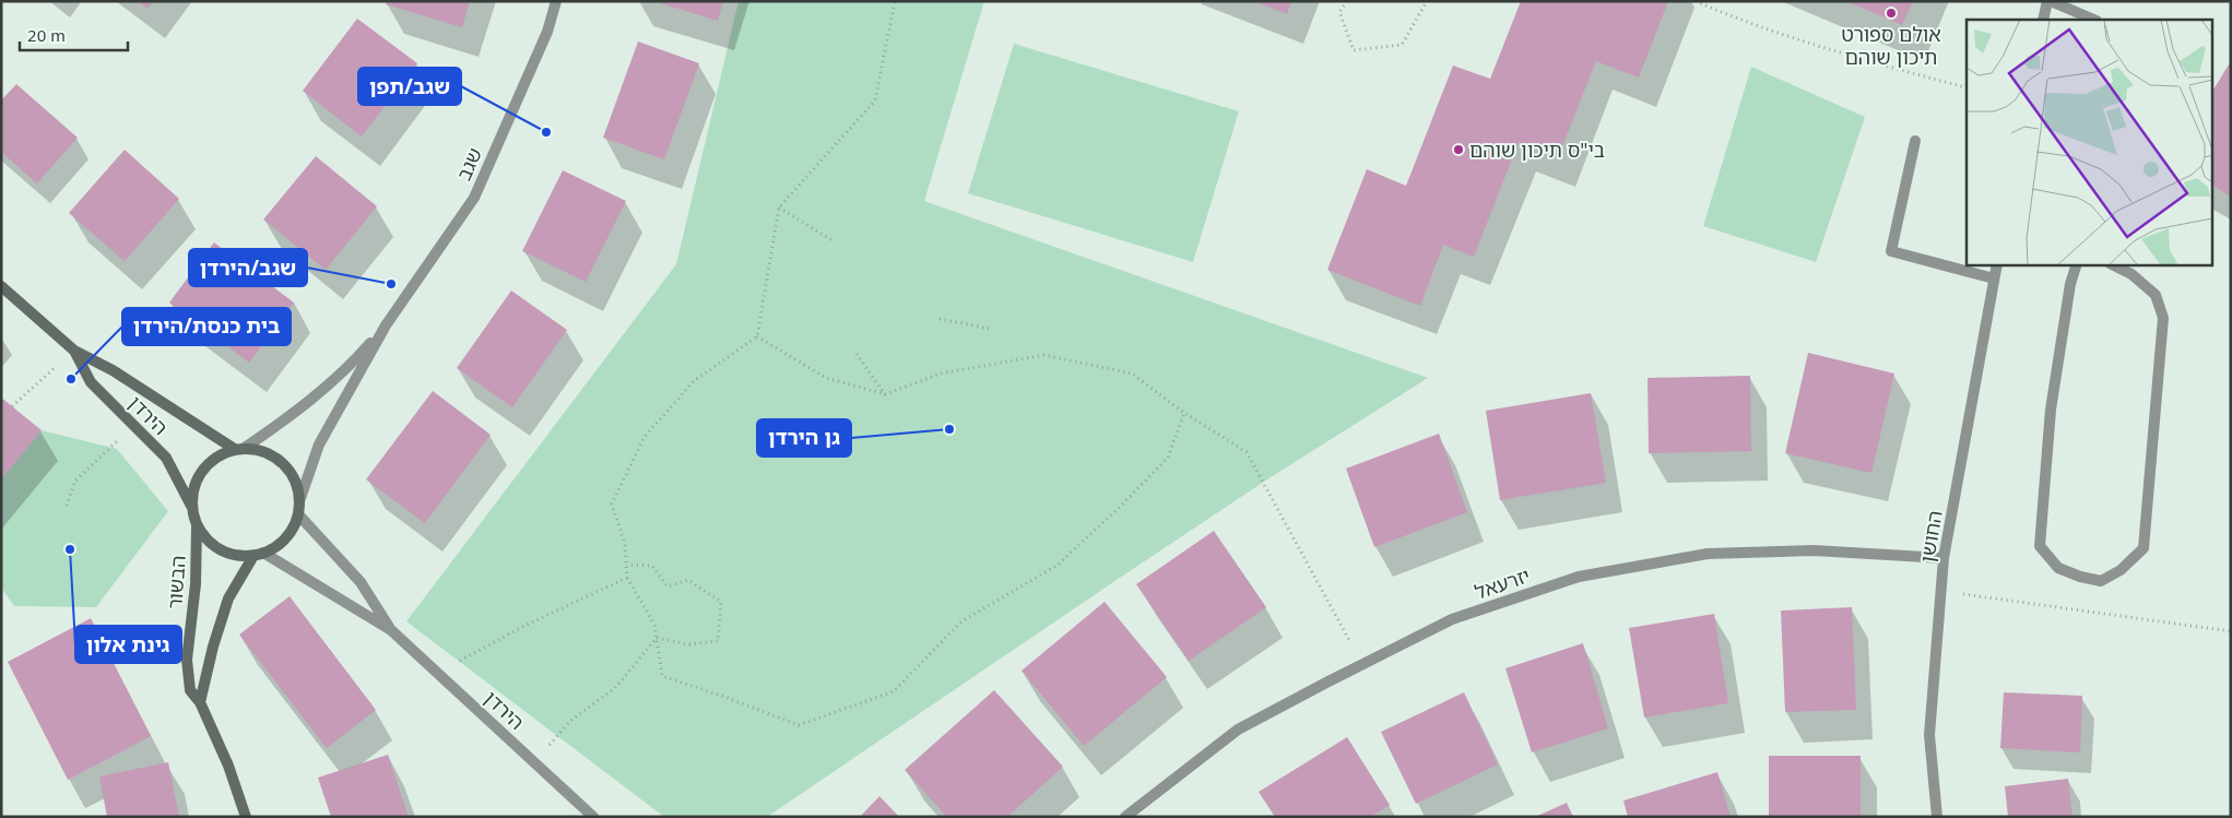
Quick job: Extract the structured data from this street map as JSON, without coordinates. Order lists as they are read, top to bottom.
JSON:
{
  "streets": {
    "street": [
      "שגב",
      "הירדן",
      "החושן",
      "הבשור",
      "יזרעאל"
    ]
  },
  "crossings": [
    ["שגב", "הירדן"],
    ["שגב", "הבשור"],
    ["הירדן", "הבשור"],
    ["החושן", "יזרעאל"]
  ],
  "places": [
    "אולם ספורט תיכון שוהם",
    "שגב/תפן",
    "בי\"ס תיכון שוהם",
    "שגב/הירדן",
    "בית כנסת/הירדן",
    "גן הירדן",
    "גינת אלון"
  ],
  "scale_bar": "20 m"
}
